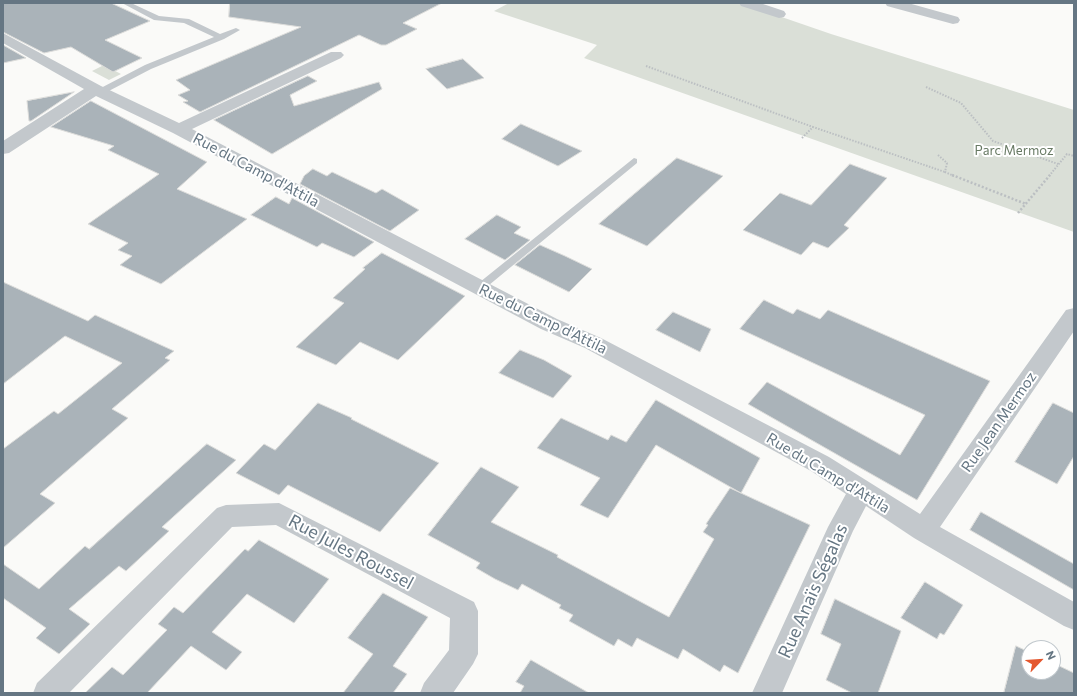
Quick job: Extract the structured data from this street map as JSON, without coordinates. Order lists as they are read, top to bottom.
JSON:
{
  "streets": {
    "street": [
      "Rue du Camp d'Attila",
      "Rue Jean Mermoz",
      "Rue Jules Roussel",
      "Rue Anaïs Ségalas"
    ]
  },
  "crossings": [
    ["Rue du Camp d'Attila", "Rue Jean Mermoz"],
    ["Rue du Camp d'Attila", "Rue Anaïs Ségalas"]
  ],
  "parks": ["Parc Mermoz"],
  "north": "top right"
}
